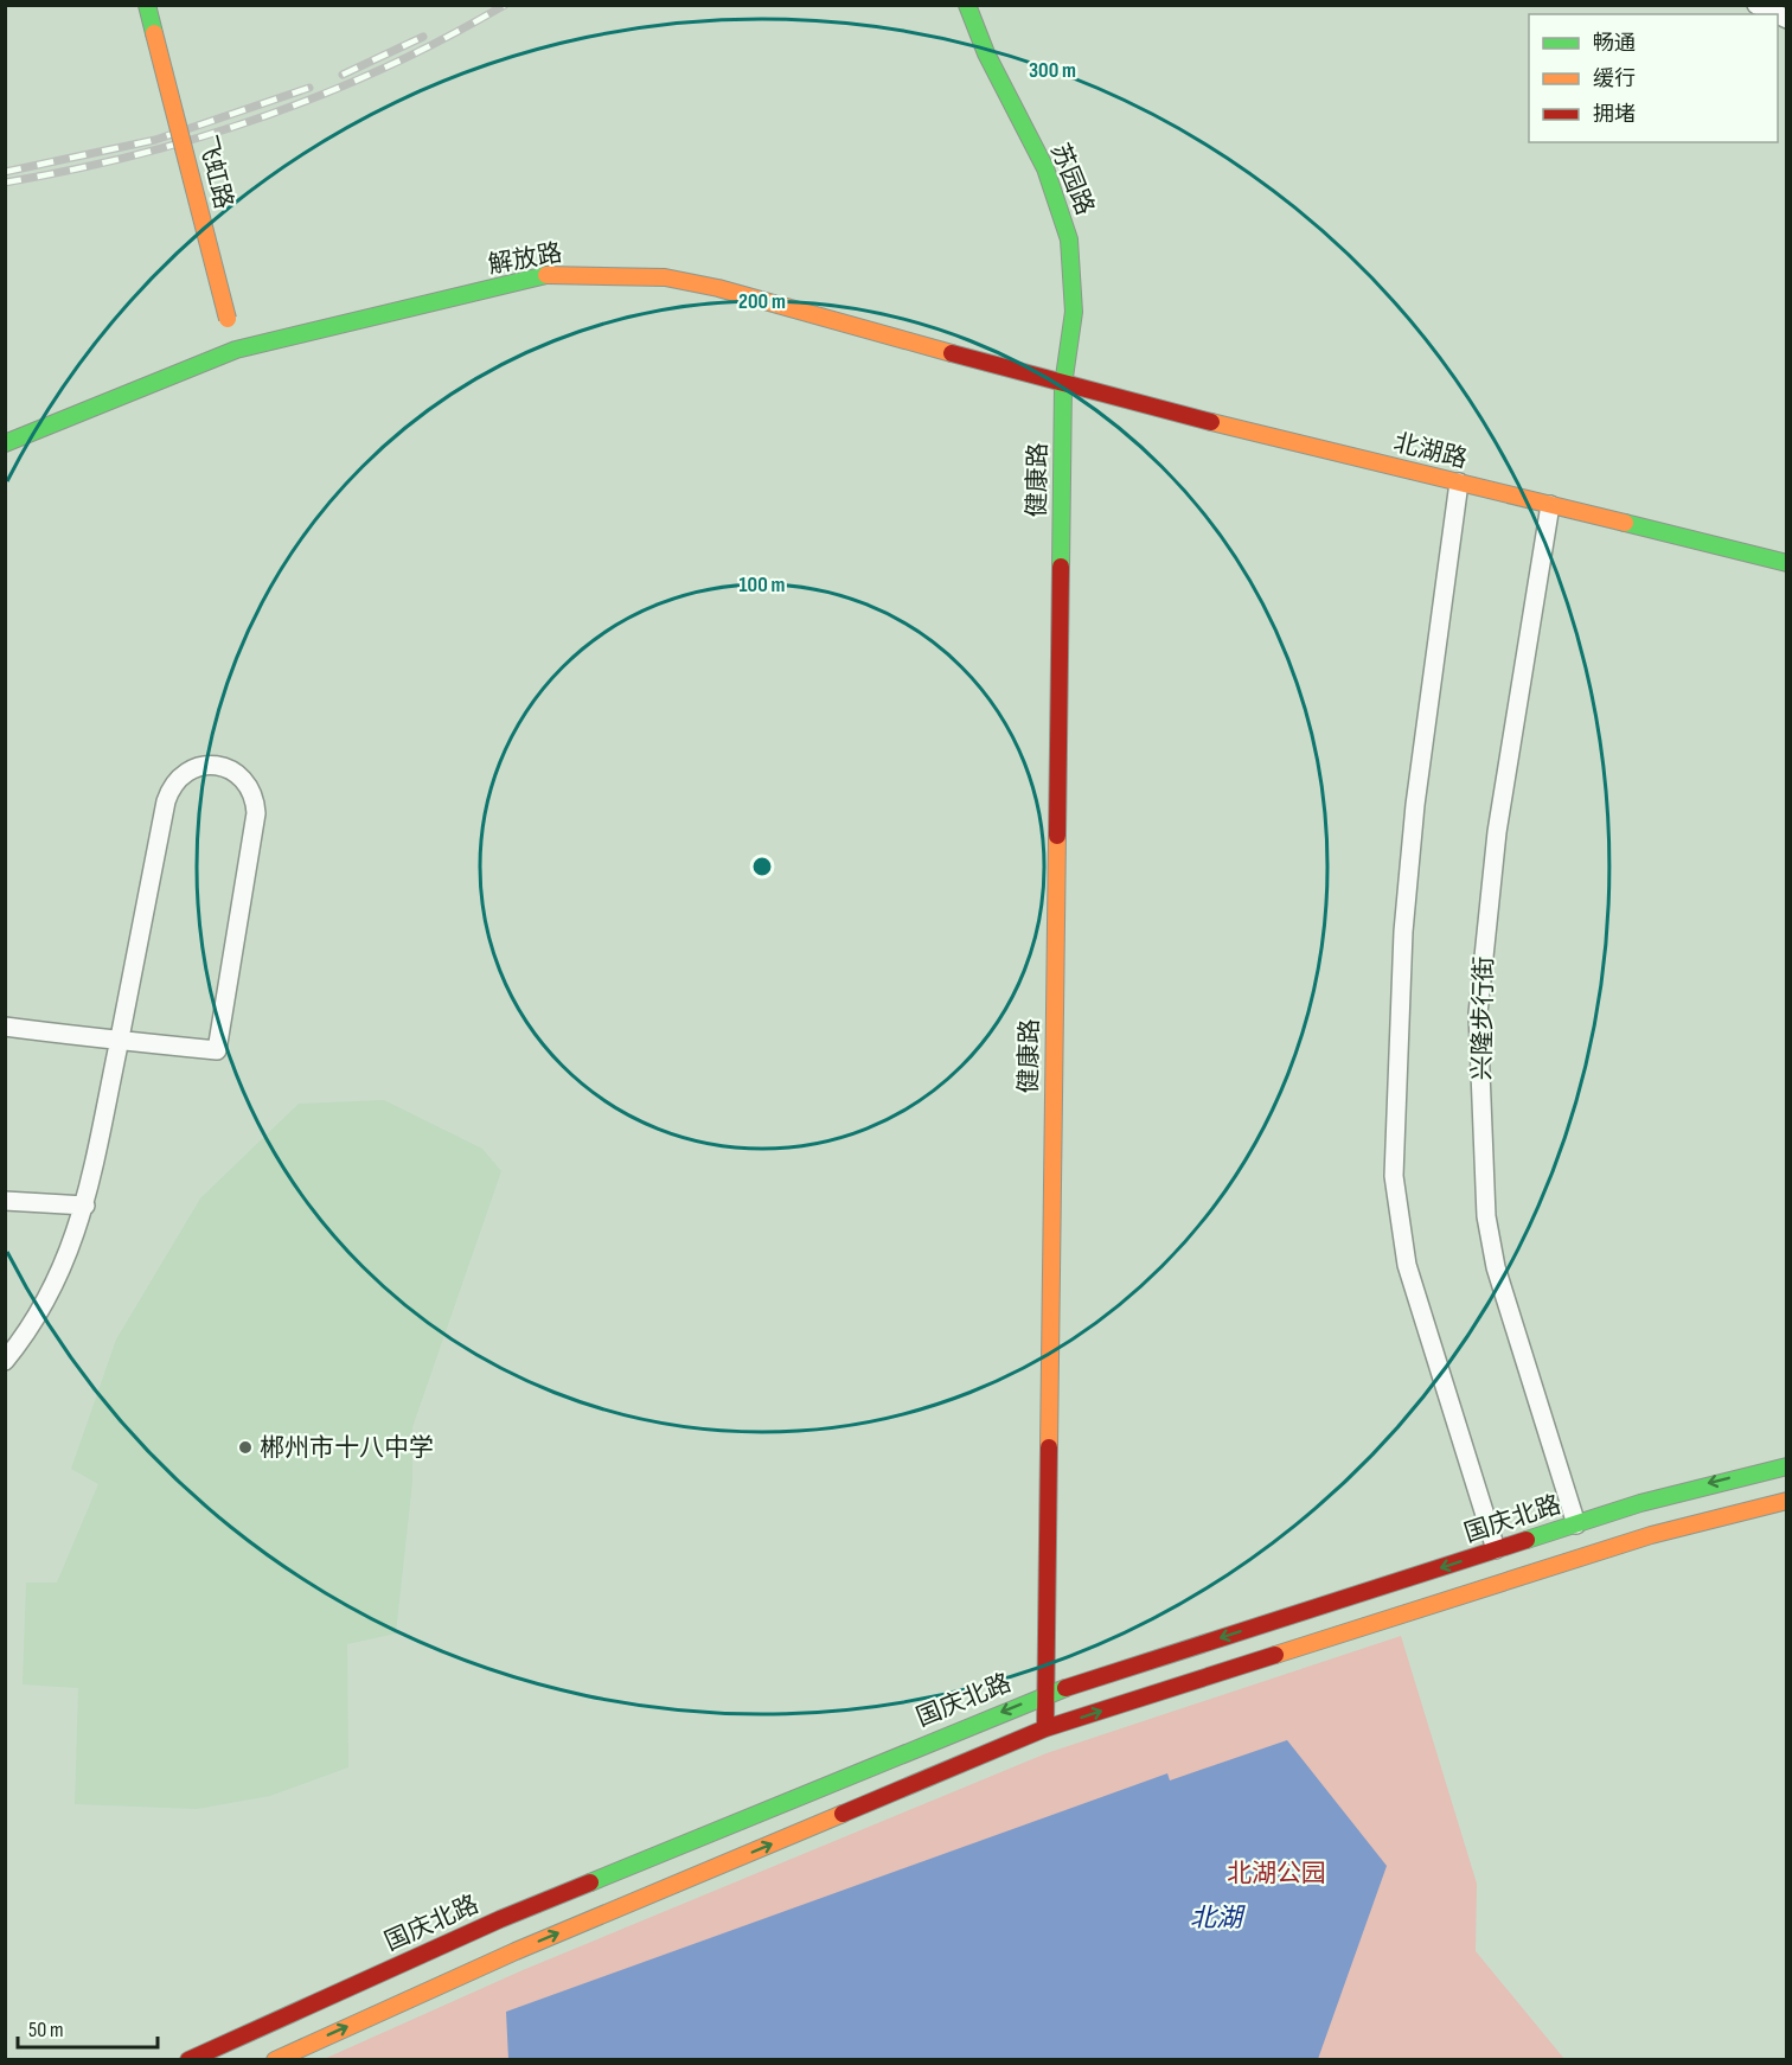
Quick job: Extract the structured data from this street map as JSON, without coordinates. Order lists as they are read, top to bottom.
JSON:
{
  "streets": {
    "street": [
      "飞虹路",
      "苏园路",
      "解放路",
      "北湖路",
      "健康路",
      "兴隆步行街",
      "国庆北路"
    ]
  },
  "crossings": [
    ["飞虹路", "解放路"],
    ["苏园路", "解放路"],
    ["苏园路", "北湖路"],
    ["苏园路", "健康路"],
    ["解放路", "北湖路"],
    ["解放路", "健康路"],
    ["北湖路", "健康路"],
    ["北湖路", "兴隆步行街"],
    ["健康路", "国庆北路"],
    ["兴隆步行街", "国庆北路"]
  ],
  "water": ["北湖"],
  "parks": ["北湖公园"],
  "places": ["郴州市十八中学"],
  "legend": ["畅通", "缓行", "拥堵"],
  "scale_bar": "50 m",
  "rings": ["300 m", "200 m", "100 m"]
}
